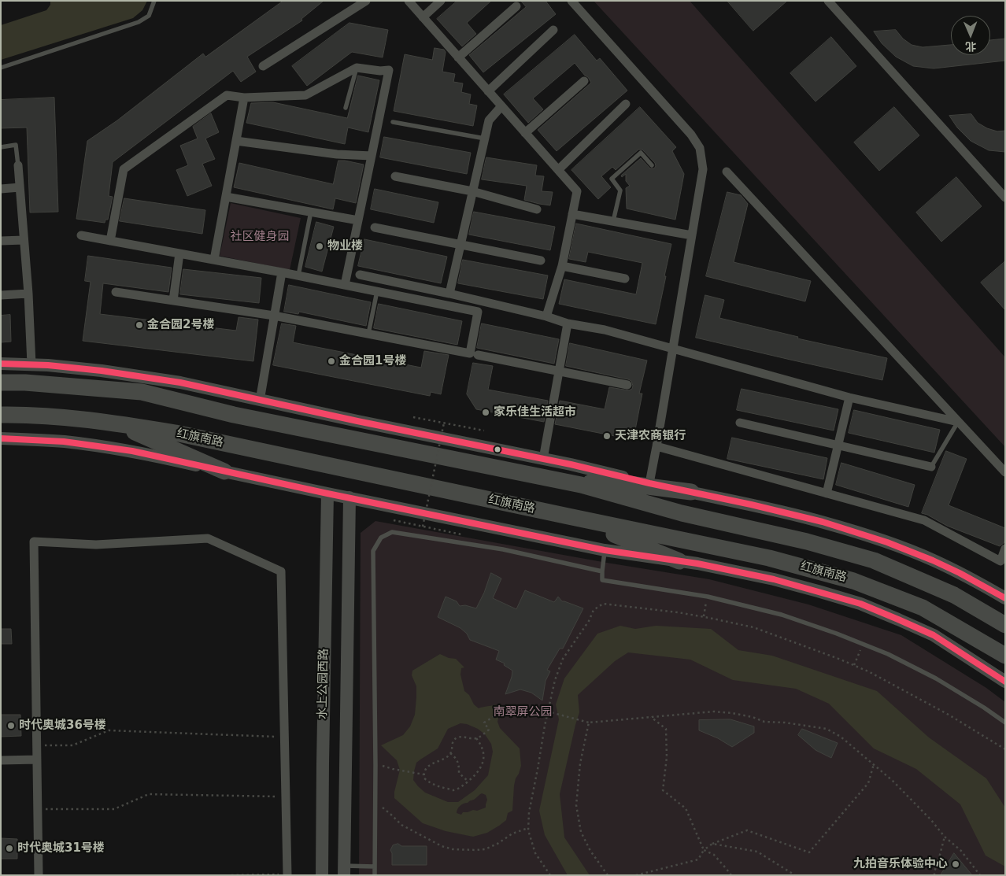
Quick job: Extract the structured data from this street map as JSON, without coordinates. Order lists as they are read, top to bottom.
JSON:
{
  "streets": {
    "highway": ["红旗南路"],
    "main road": ["水上公园西路"]
  },
  "parks": ["社区健身园", "南翠屏公园"],
  "places": [
    "物业楼",
    "金合园2号楼",
    "金合园1号楼",
    "家乐佳生活超市",
    "天津农商银行",
    "时代奥城36号楼",
    "时代奥城31号楼",
    "九拍音乐体验中心"
  ],
  "north": "bottom"
}
